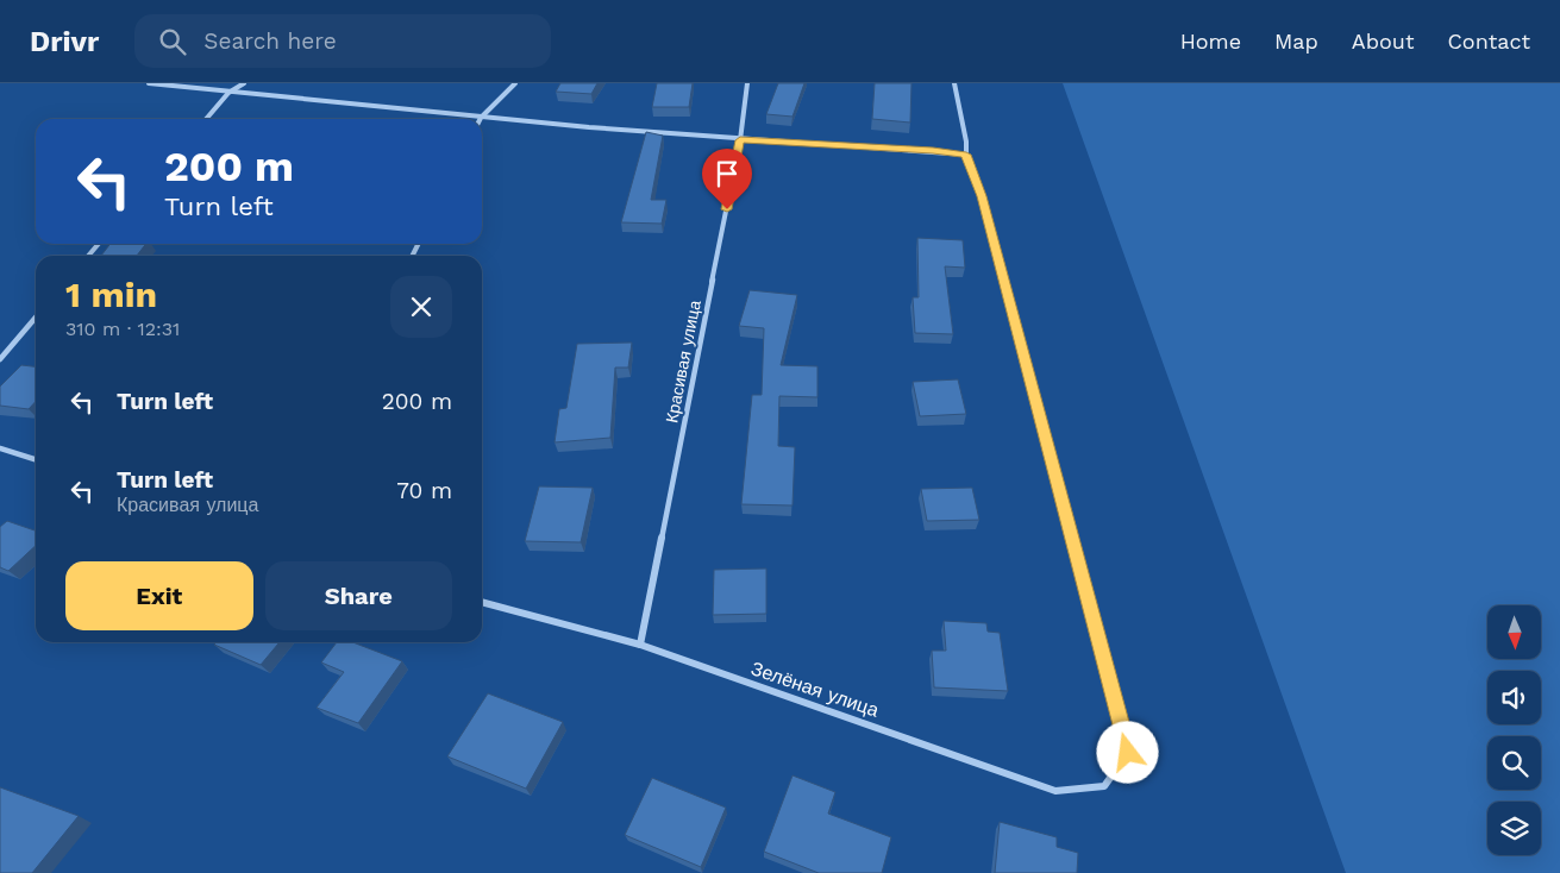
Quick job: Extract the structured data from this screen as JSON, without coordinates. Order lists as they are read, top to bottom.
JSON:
{
  "streets": {
    "street": ["Красивая улица", "Зелёная улица"]
  },
  "crossings": [
    ["Красивая улица", "Зелёная улица"]
  ],
  "north": "bottom",
  "page": {
    "header": "Drivr",
    "search": "Search here",
    "nav": [
      "Home",
      "Map",
      "About",
      "Contact"
    ],
    "turn": ["200 m", "Turn left"],
    "heading": ["1 min", "310 m · 12:31"],
    "list": [
      {
        "name": "Turn left",
        "value": "200 m"
      },
      {
        "name": "Turn left",
        "note": "Красивая улица",
        "value": "70 m"
      }
    ],
    "buttons": ["Exit", "Share"]
  }
}
